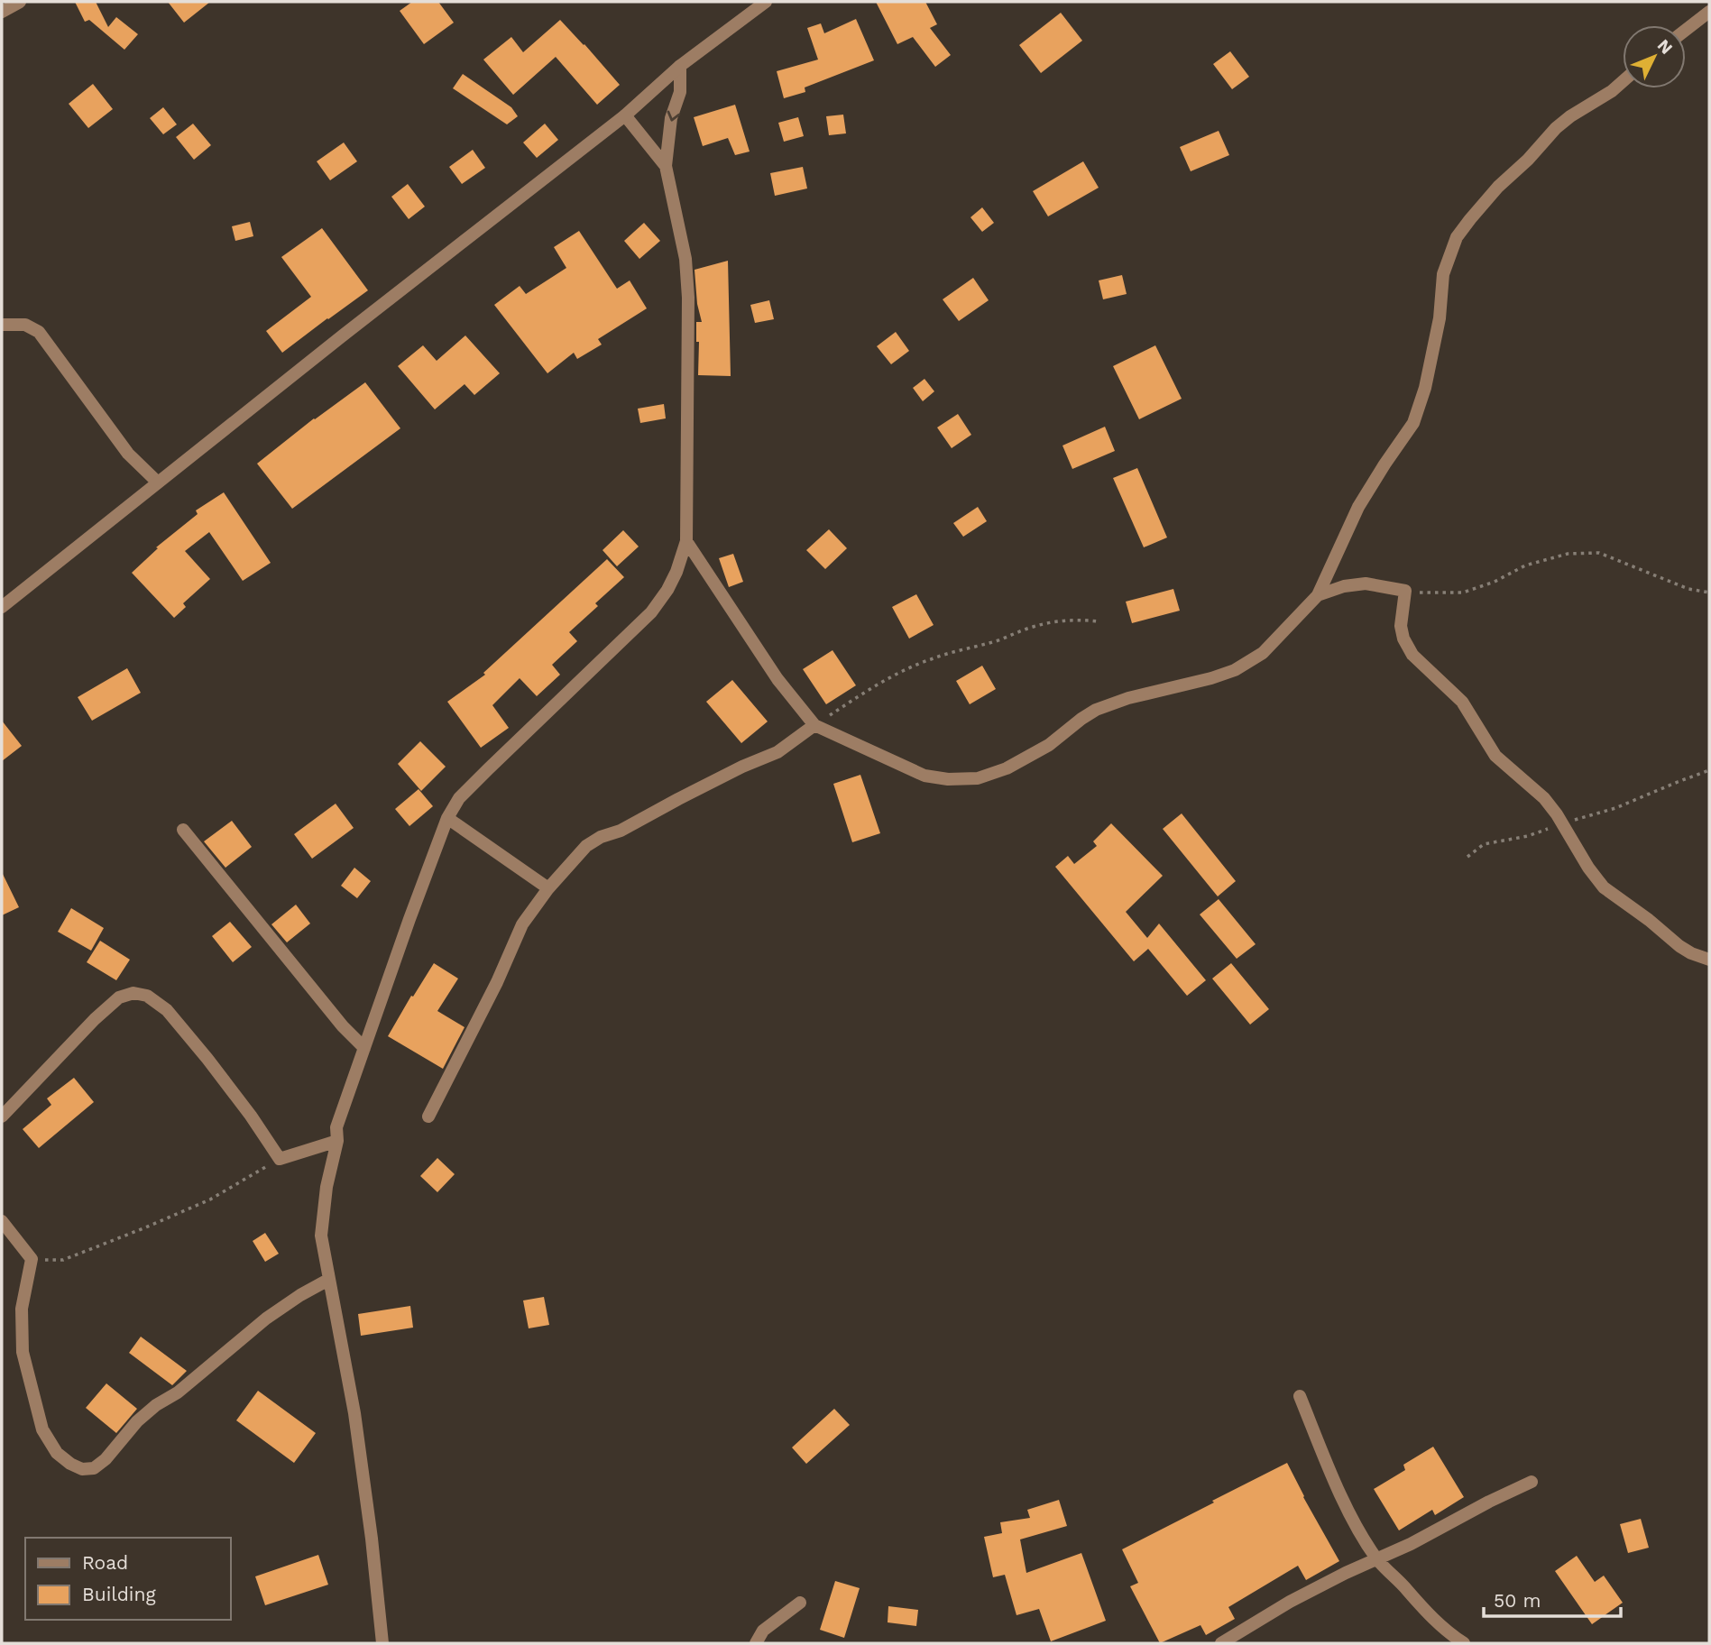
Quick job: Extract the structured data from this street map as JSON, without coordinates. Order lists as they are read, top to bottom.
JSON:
{
  "legend": ["Road", "Building"],
  "scale_bar": "50 m",
  "north": "top right"
}
